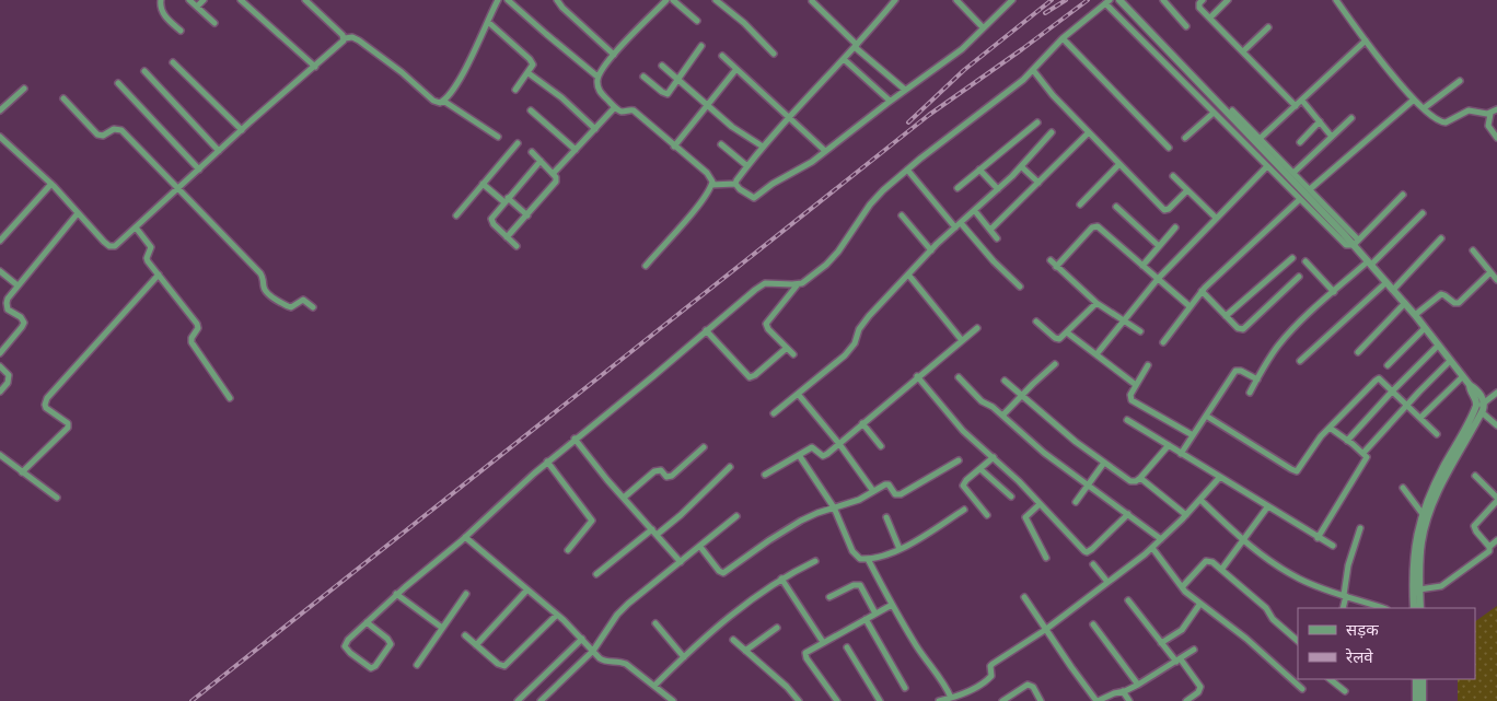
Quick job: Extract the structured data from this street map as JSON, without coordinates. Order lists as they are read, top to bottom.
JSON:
{
  "legend": ["सड़क", "रेलवे"]
}
